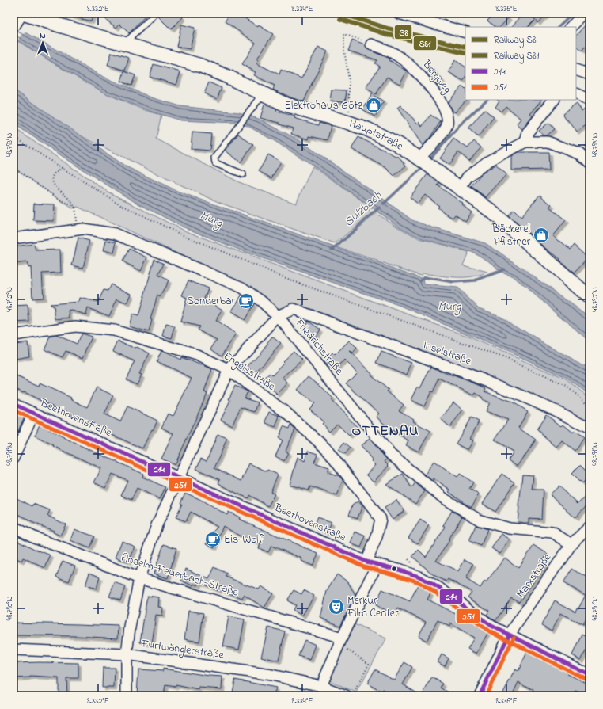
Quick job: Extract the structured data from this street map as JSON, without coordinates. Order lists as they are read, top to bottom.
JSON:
{
  "streets": {
    "street": [
      "Bergweg",
      "Hauptstraße",
      "Friedrichstraße",
      "Inselstraße",
      "Engelsstraße",
      "Beethovenstraße",
      "Anselm-Feuerbach-Straße",
      "Marxstraße",
      "Furtwänglerstraße"
    ]
  },
  "crossings": [
    ["Bergweg", "Hauptstraße"],
    ["Friedrichstraße", "Inselstraße"],
    ["Friedrichstraße", "Marxstraße"],
    ["Engelsstraße", "Beethovenstraße"],
    ["Beethovenstraße", "Marxstraße"]
  ],
  "districts": ["OTTENAU"],
  "water": ["Sulzbach", "Murg"],
  "places": {
    "shop": ["Elektrohaus Götz", "Bäckerei Pfistner"],
    "cafe": ["Sonderbar", "Eis-Wolf"],
    "theatre": ["Merkur Film Center"]
  },
  "lines": [
    "rail line S8",
    "rail line S81",
    "transit line 214",
    "transit line 251"
  ],
  "legend": [
    "Railway S8",
    "Railway S81",
    "214",
    "251"
  ],
  "north": "top",
  "coordinates": [
    "8.332°E",
    "8.334°E",
    "8.336°E",
    "48.793°N",
    "48.792°N",
    "48.791°N",
    "48.790°N"
  ]
}
